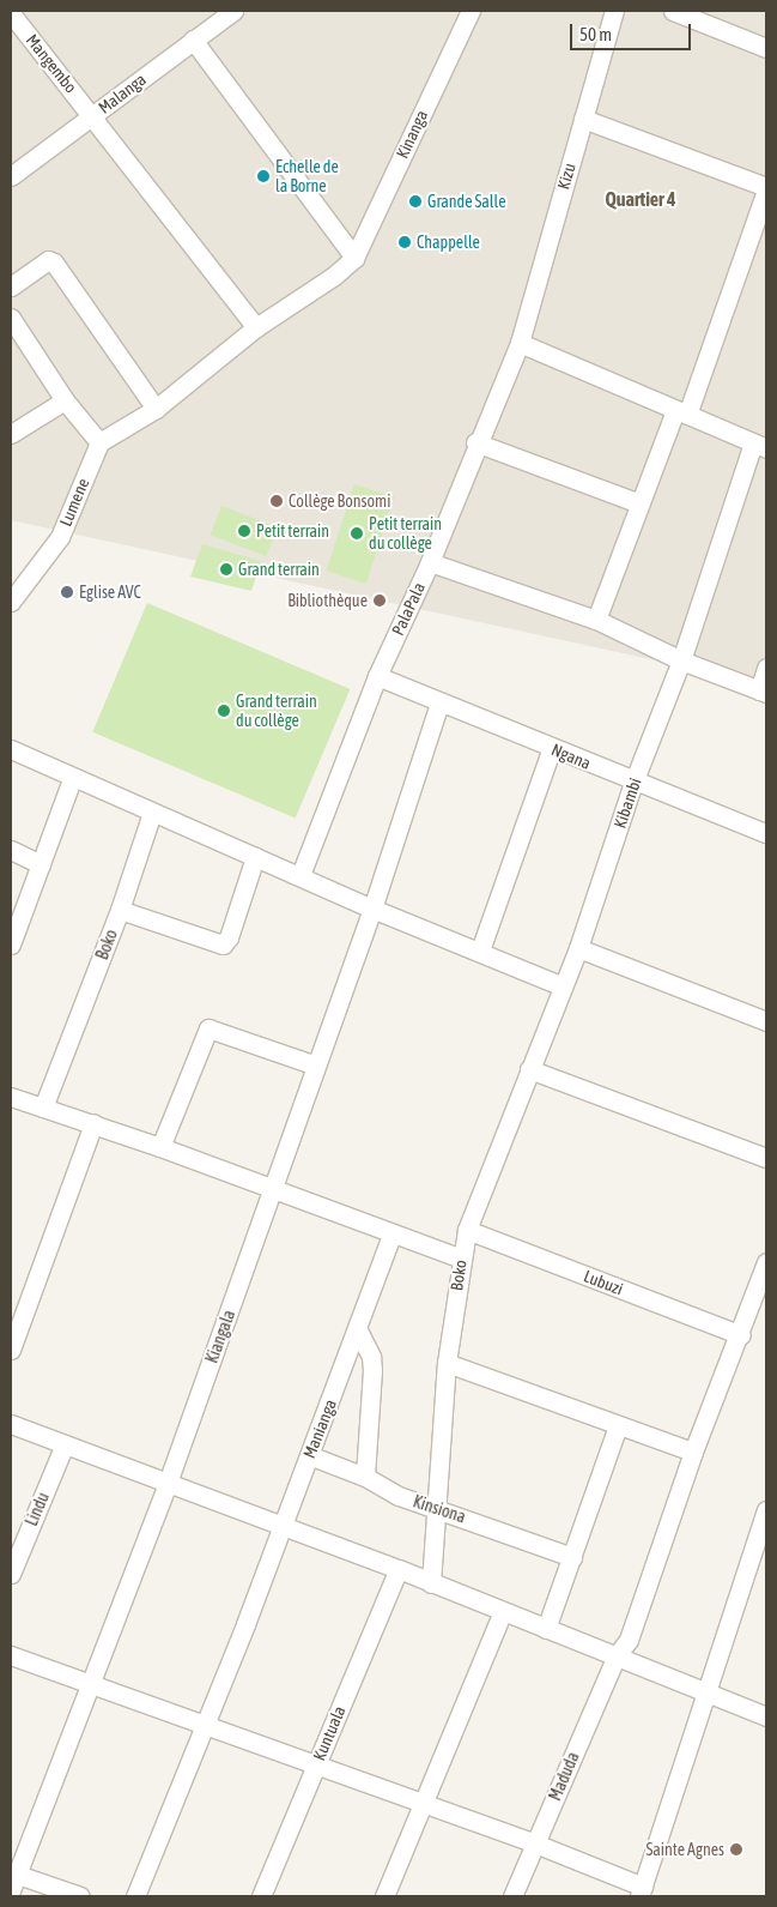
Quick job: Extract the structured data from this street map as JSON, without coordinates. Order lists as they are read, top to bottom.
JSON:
{
  "streets": {
    "street": [
      "Mangembo",
      "Malanga",
      "Kinanga",
      "Kizu",
      "Lumene",
      "PalaPala",
      "Ngana",
      "Kibambi",
      "Boko",
      "Lubuzi",
      "Kiangala",
      "Manianga",
      "Lindu",
      "Kinsiona",
      "Kuntuala",
      "Maduda"
    ]
  },
  "crossings": [
    ["Mangembo", "Malanga"],
    ["Kinanga", "Lumene"],
    ["Kizu", "PalaPala"],
    ["PalaPala", "Ngana"],
    ["Ngana", "Kibambi"],
    ["Kibambi", "Boko"],
    ["Boko", "Lubuzi"],
    ["Boko", "Kinsiona"],
    ["Lubuzi", "Maduda"],
    ["Manianga", "Kinsiona"]
  ],
  "districts": ["Quartier 4"],
  "places": [
    "Echelle de la Borne",
    "Grande Salle",
    "Chappelle",
    "Collège Bonsomi",
    "Petit terrain",
    "Petit terrain du collège",
    "Grand terrain",
    "Eglise AVC",
    "Bibliothèque",
    "Grand terrain du collège",
    "Sainte Agnes"
  ],
  "scale_bar": "50 m"
}
